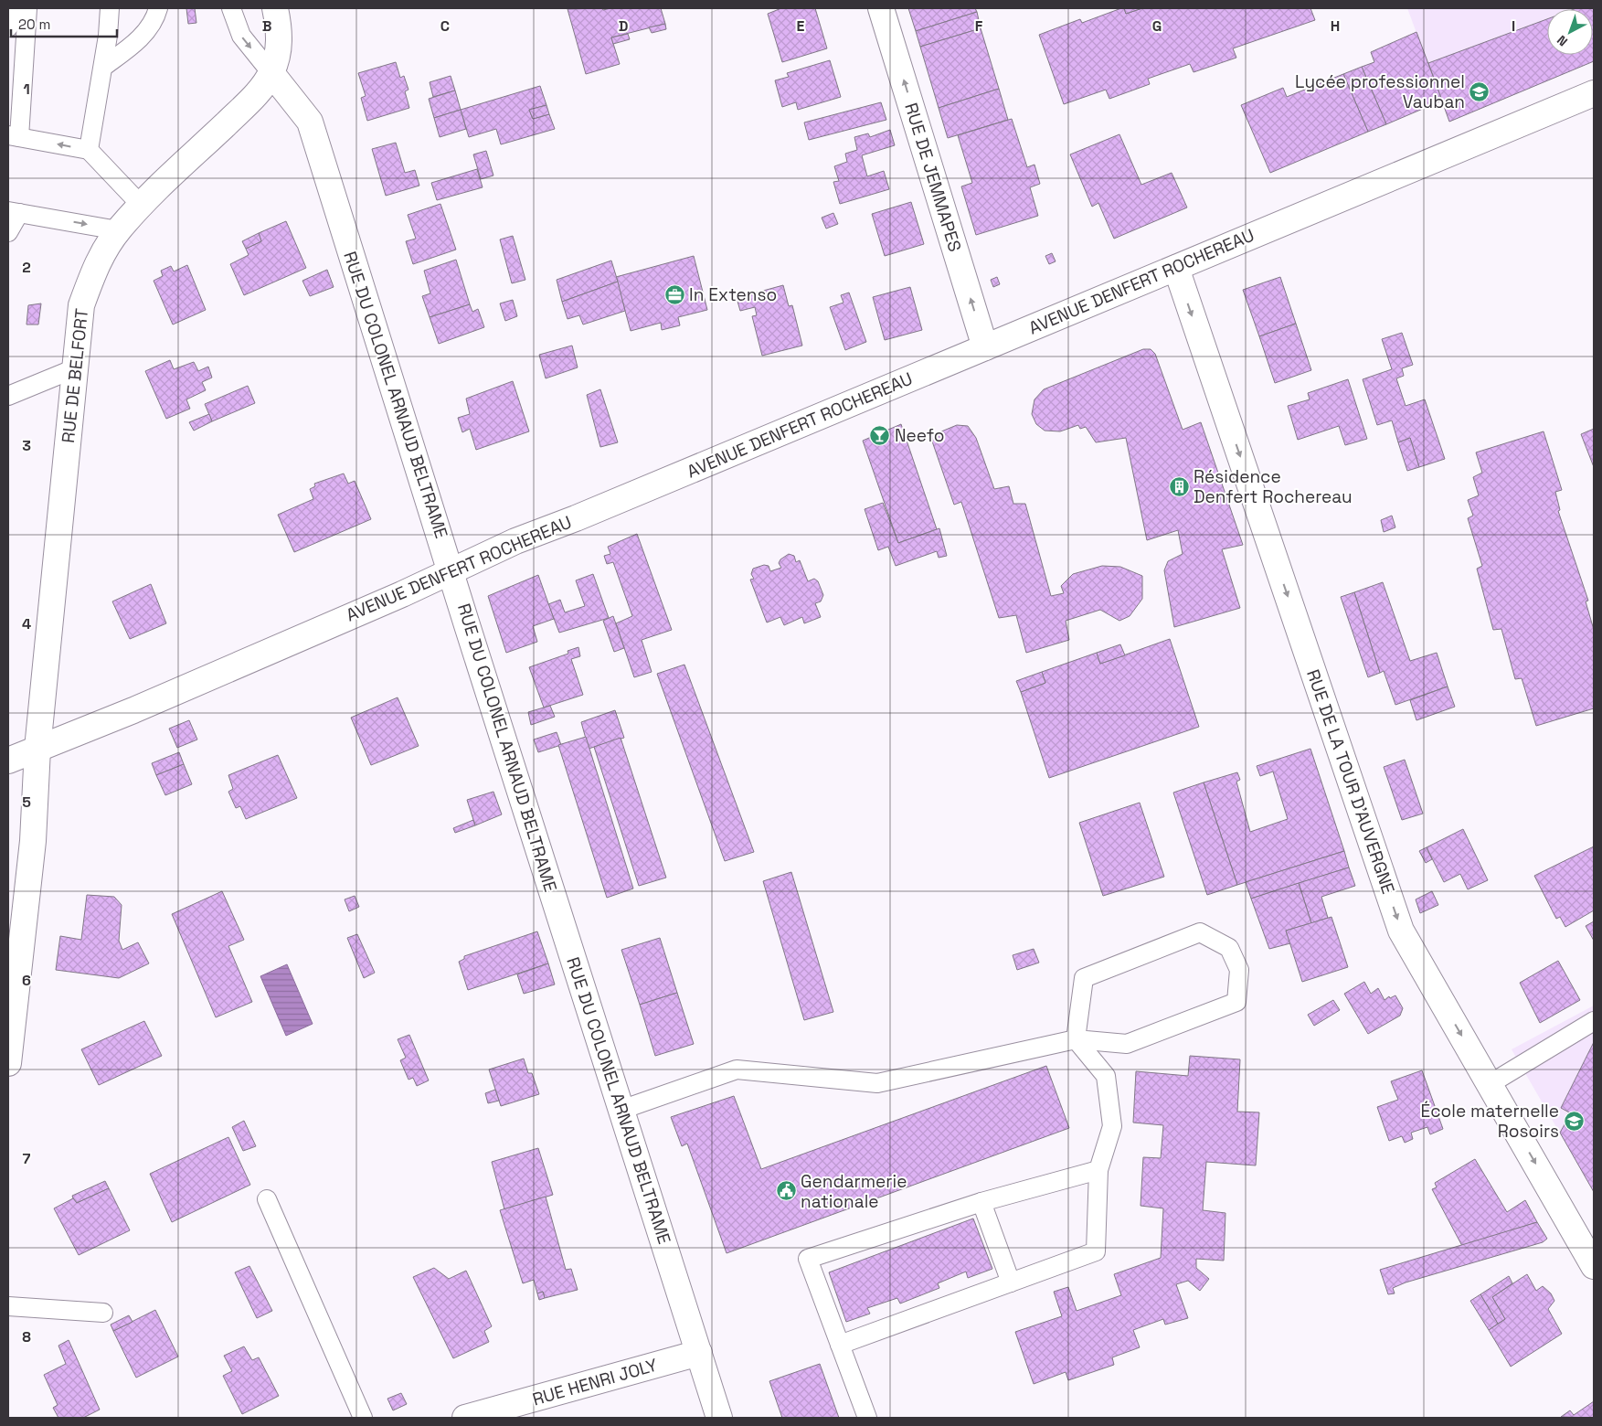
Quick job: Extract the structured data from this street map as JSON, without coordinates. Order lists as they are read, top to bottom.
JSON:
{
  "streets": {
    "street": [
      "RUE DE JEMMAPES",
      "AVENUE DENFERT ROCHEREAU",
      "RUE DE BELFORT",
      "RUE DU COLONEL ARNAUD BELTRAME",
      "RUE DE LA TOUR D'AUVERGNE",
      "RUE HENRI JOLY"
    ]
  },
  "crossings": [
    ["RUE DE JEMMAPES", "AVENUE DENFERT ROCHEREAU"],
    ["AVENUE DENFERT ROCHEREAU", "RUE DE BELFORT"],
    ["AVENUE DENFERT ROCHEREAU", "RUE DU COLONEL ARNAUD BELTRAME"],
    ["AVENUE DENFERT ROCHEREAU", "RUE DE LA TOUR D'AUVERGNE"],
    ["RUE DE BELFORT", "RUE DU COLONEL ARNAUD BELTRAME"],
    ["RUE DU COLONEL ARNAUD BELTRAME", "RUE HENRI JOLY"]
  ],
  "one_way": ["RUE DE JEMMAPES", "RUE DE LA TOUR D'AUVERGNE"],
  "places": {
    "school or university": ["Lycée professionnel Vauban", "École maternelle Rosoirs"],
    "office": ["In Extenso"],
    "bar": ["Neefo"],
    "building": ["Résidence Denfert Rochereau"],
    "public building": ["Gendarmerie nationale"]
  },
  "scale_bar": "20 m",
  "north": "bottom left",
  "grid": {
    "columns": [
      "B",
      "C",
      "D",
      "E",
      "F",
      "G",
      "H",
      "I"
    ],
    "rows": [
      "1",
      "2",
      "3",
      "4",
      "5",
      "6",
      "7",
      "8"
    ]
  }
}
